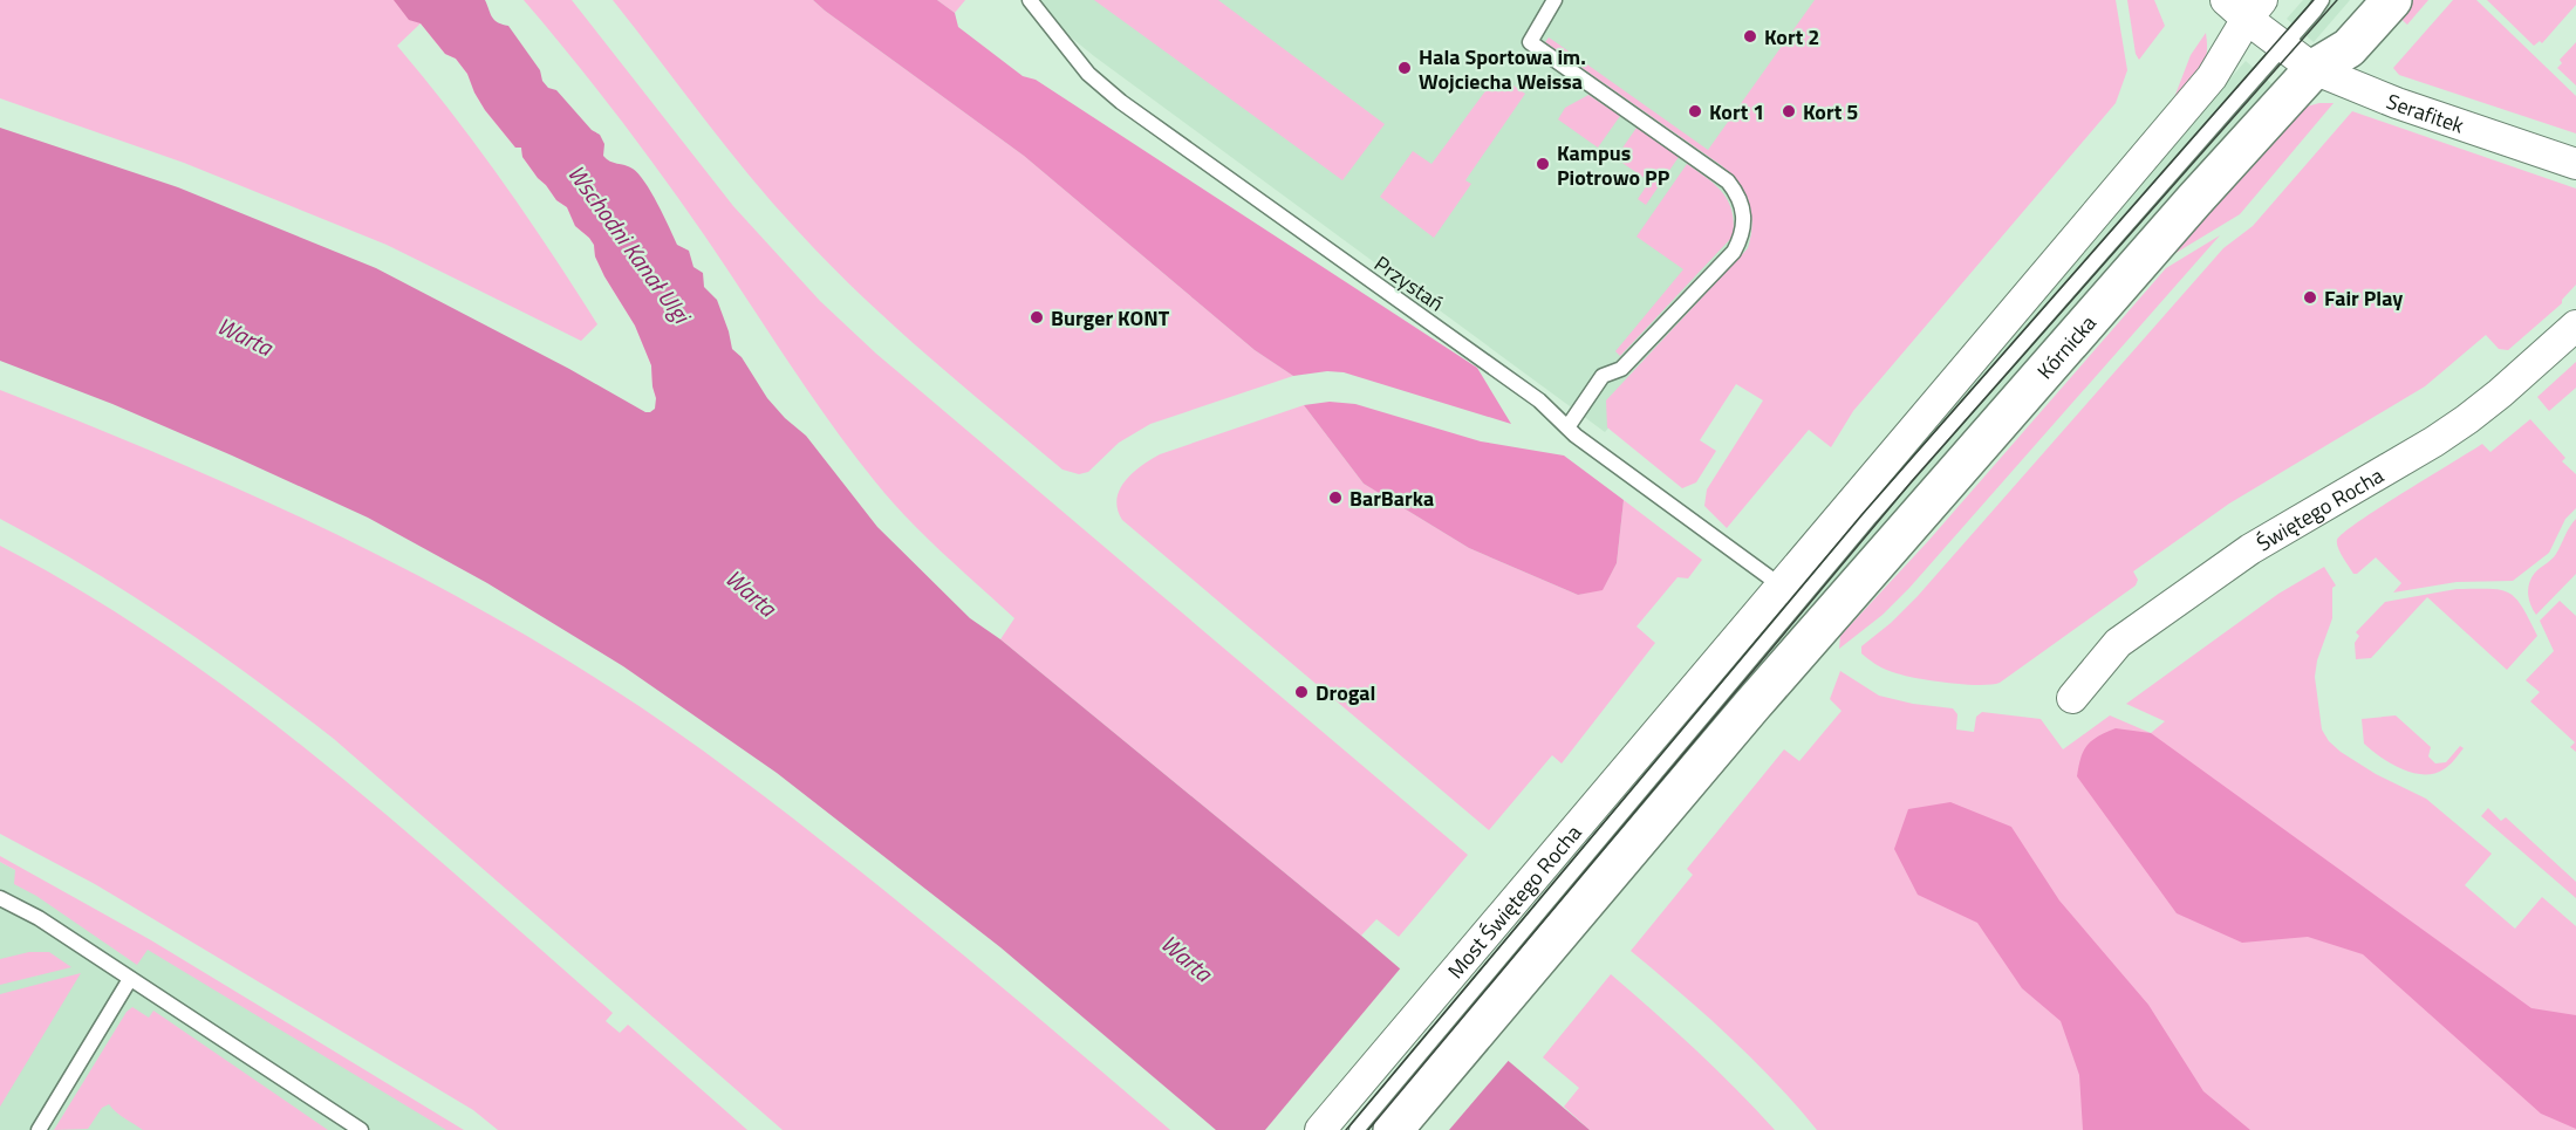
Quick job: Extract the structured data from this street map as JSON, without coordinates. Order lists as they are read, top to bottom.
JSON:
{
  "streets": {
    "street": [
      "Serafitek",
      "Kórnicka",
      "Świętego Rocha",
      "Most Świętego Rocha"
    ],
    "lane": ["Przystań"]
  },
  "crossings": [
    ["Serafitek", "Kórnicka"],
    ["Kórnicka", "Most Świętego Rocha"]
  ],
  "water": ["Wschodni Kanał Ulgi", "Warta"],
  "places": [
    "Kort 2",
    "Hala Sportowa im. Wojciecha Weissa",
    "Kort 1",
    "Kort 5",
    "Kampus Piotrowo PP",
    "Fair Play",
    "Burger KONT",
    "BarBarka",
    "Drogal"
  ]
}
